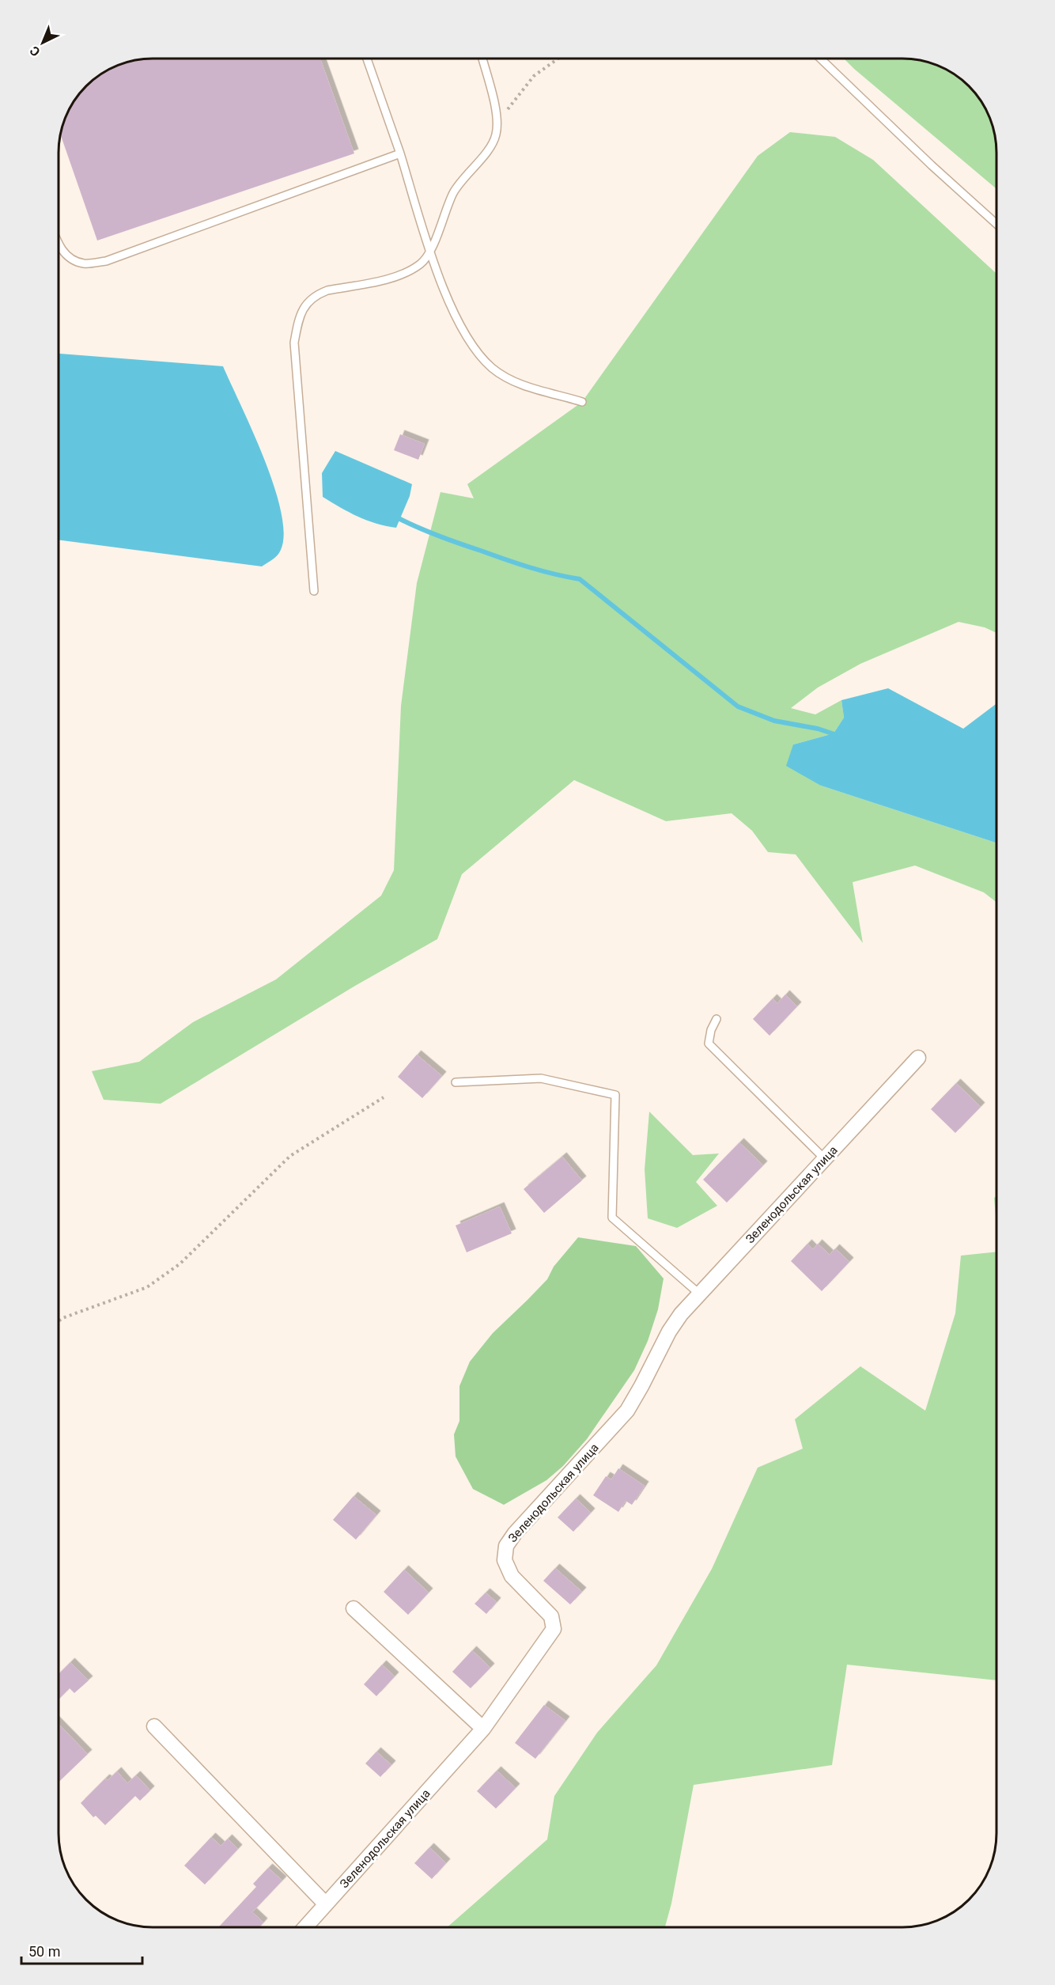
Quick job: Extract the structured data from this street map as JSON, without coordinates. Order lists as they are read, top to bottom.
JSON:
{
  "streets": {
    "street": ["Зеленодольская улица"]
  },
  "scale_bar": "50 m",
  "north": "bottom left"
}
